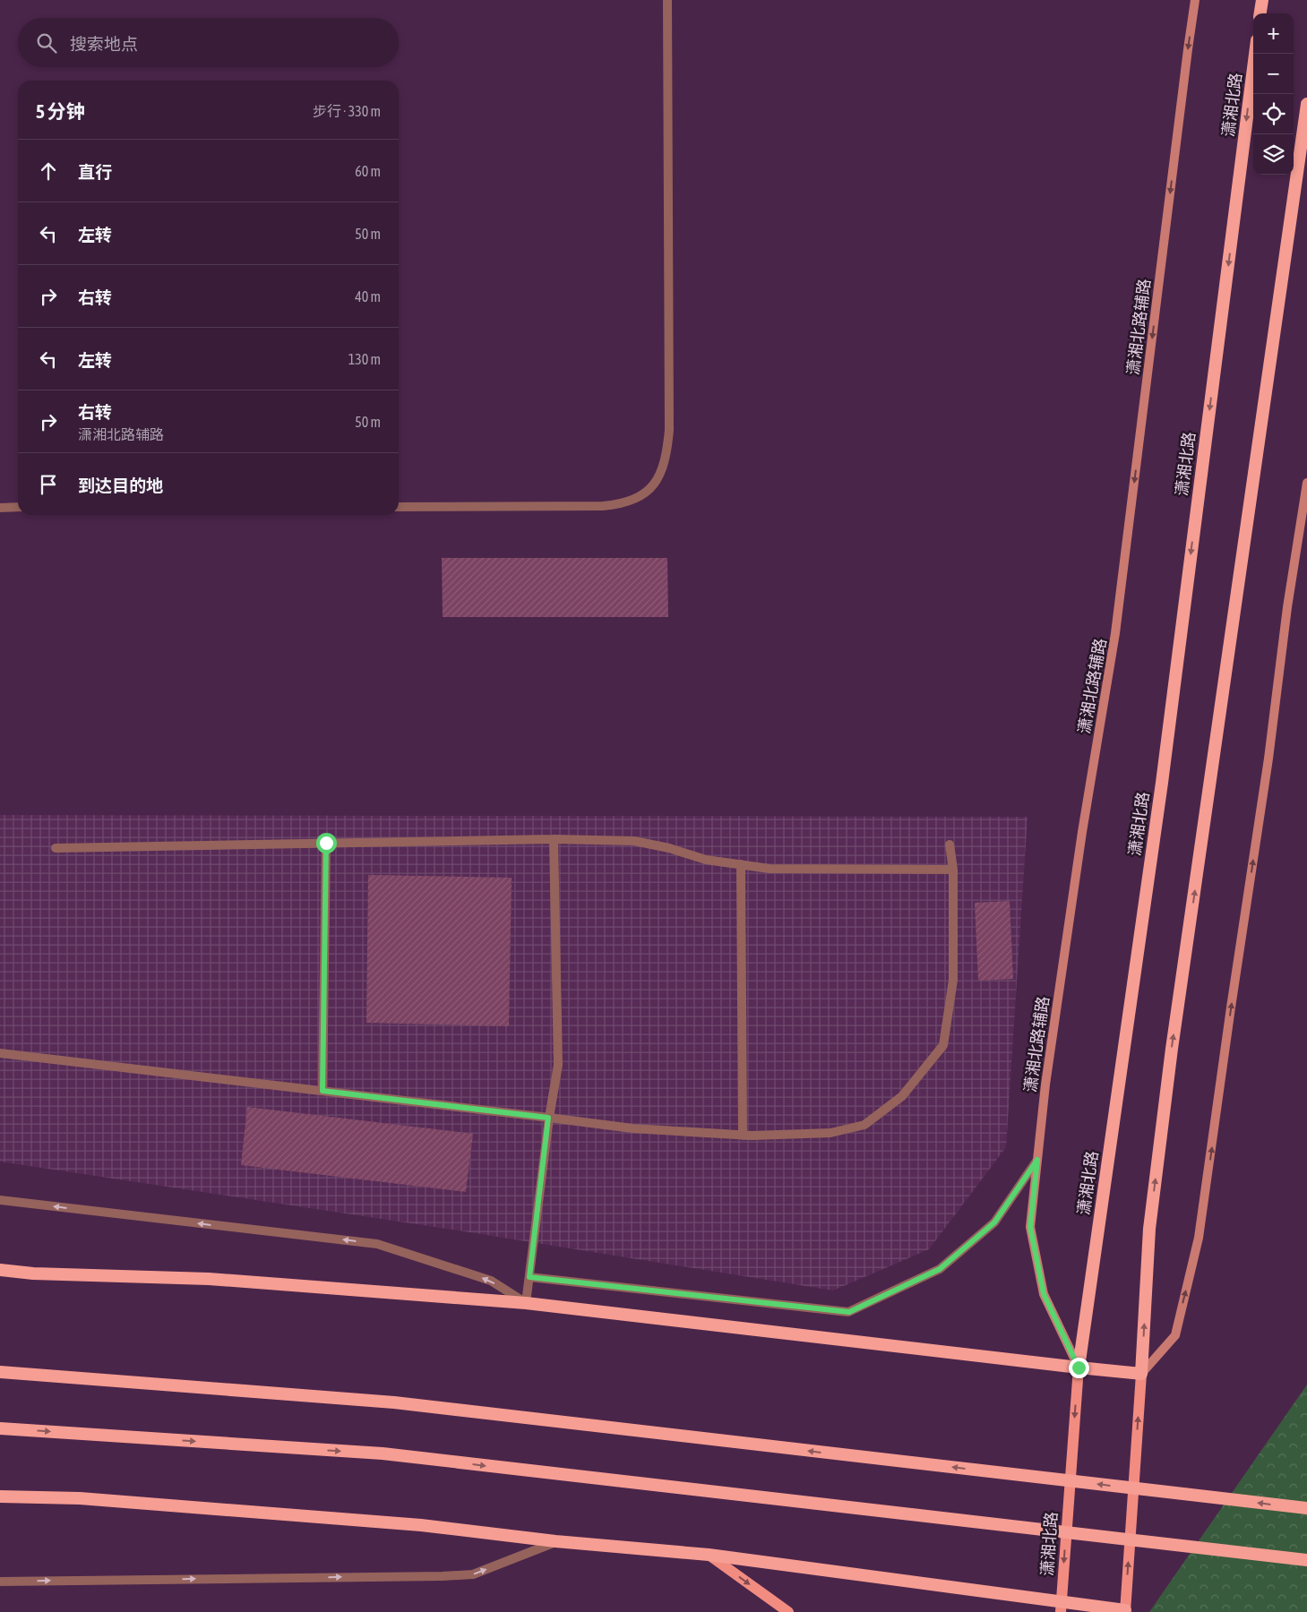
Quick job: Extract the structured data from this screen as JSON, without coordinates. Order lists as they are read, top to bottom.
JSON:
{
  "streets": {
    "highway": ["潇湘北路"],
    "main road": ["潇湘北路辅路"]
  },
  "crossings": [
    ["潇湘北路", "潇湘北路辅路"]
  ],
  "one_way": ["潇湘北路辅路"],
  "page": {
    "map_buttons": ["+", "−"],
    "search": "搜索地点",
    "heading": ["5 分钟", "步行 · 330 m"],
    "list": [
      ["直行", "60 m"],
      ["左转", "50 m"],
      ["右转", "40 m"],
      ["左转", "130 m"],
      ["右转", "潇湘北路辅路", "50 m"],
      "到达目的地"
    ]
  }
}
